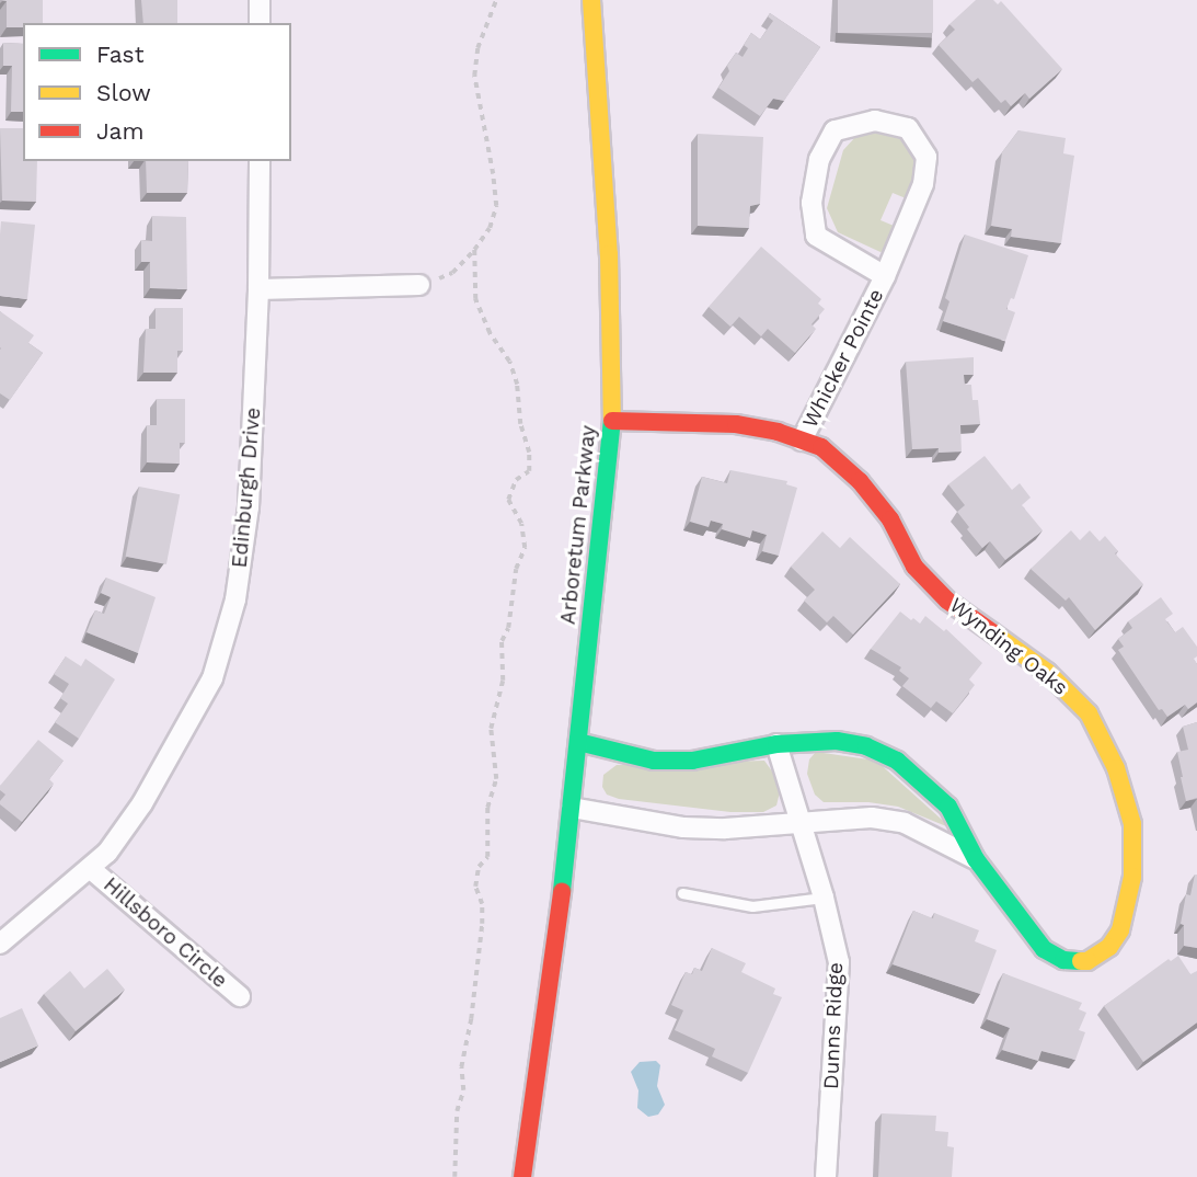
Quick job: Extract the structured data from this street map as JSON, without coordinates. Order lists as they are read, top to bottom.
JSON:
{
  "streets": {
    "street": [
      "Whicker Pointe",
      "Edinburgh Drive",
      "Arboretum Parkway",
      "Wynding Oaks",
      "Hillsboro Circle",
      "Dunns Ridge"
    ]
  },
  "crossings": [
    ["Whicker Pointe", "Wynding Oaks"],
    ["Edinburgh Drive", "Hillsboro Circle"],
    ["Arboretum Parkway", "Wynding Oaks"],
    ["Wynding Oaks", "Dunns Ridge"]
  ],
  "legend": ["Fast", "Slow", "Jam"]
}
